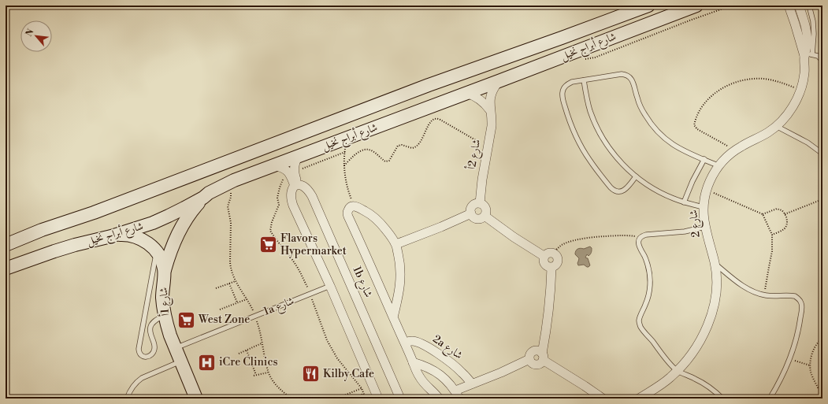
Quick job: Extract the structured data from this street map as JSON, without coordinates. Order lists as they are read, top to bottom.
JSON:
{
  "streets": {
    "street": [
      "شارع أبراج نخيل",
      "شارع 2أ",
      "شارع 2",
      "1b شارع",
      "شارع 1أ",
      "2a شارع"
    ],
    "lane": ["1a شارع"]
  },
  "crossings": [
    ["شارع أبراج نخيل", "شارع 2أ"],
    ["شارع أبراج نخيل", "شارع 1أ"],
    ["شارع 1أ", "1a شارع"]
  ],
  "places": {
    "supermarket": ["Flavors Hypermarket", "West Zone"],
    "hospital": ["iCre Clinics"],
    "restaurant": ["Kilby Cafe"]
  },
  "north": "top left"
}
